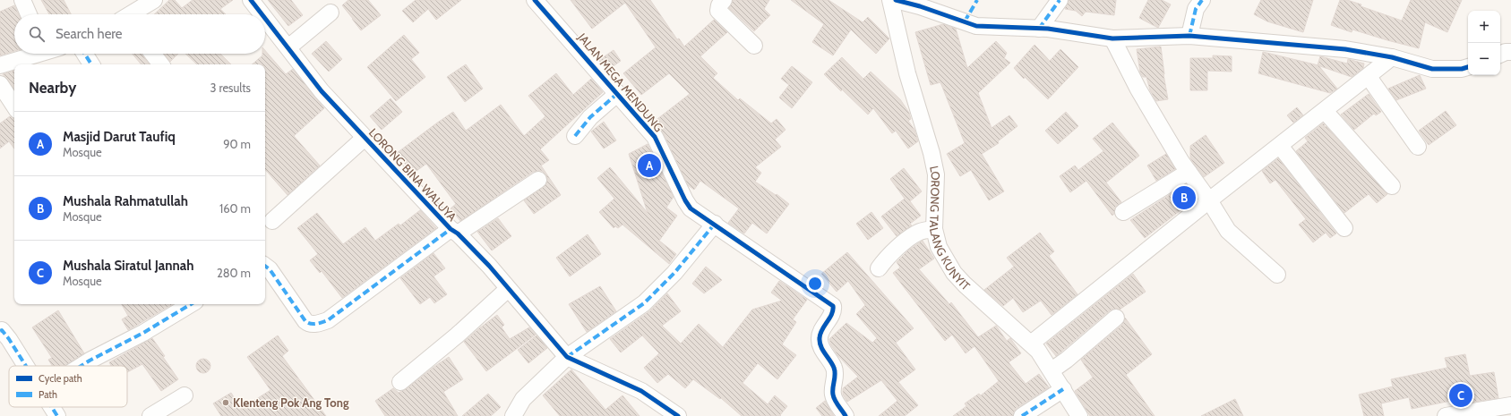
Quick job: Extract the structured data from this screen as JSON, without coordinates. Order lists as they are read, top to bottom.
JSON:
{
  "streets": {
    "street": ["JALAN MEGA MENDUNG", "LORONG BINA WALUYA", "LORONG TALANG KUNYIT"]
  },
  "places": ["Klenteng Pok Ang Tong"],
  "legend": ["Cycle path", "Path"],
  "page": {
    "map_buttons": ["+", "−"],
    "search": "Search here",
    "heading": ["Nearby", "3 results"],
    "list": [
      {
        "mark": "A",
        "name": "Masjid Darut Taufiq",
        "note": "Mosque",
        "value": "90 m"
      },
      {
        "mark": "B",
        "name": "Mushala Rahmatullah",
        "note": "Mosque",
        "value": "160 m"
      },
      {
        "mark": "C",
        "name": "Mushala Siratul Jannah",
        "note": "Mosque",
        "value": "280 m"
      }
    ],
    "pins": ["A", "B", "C"]
  }
}
